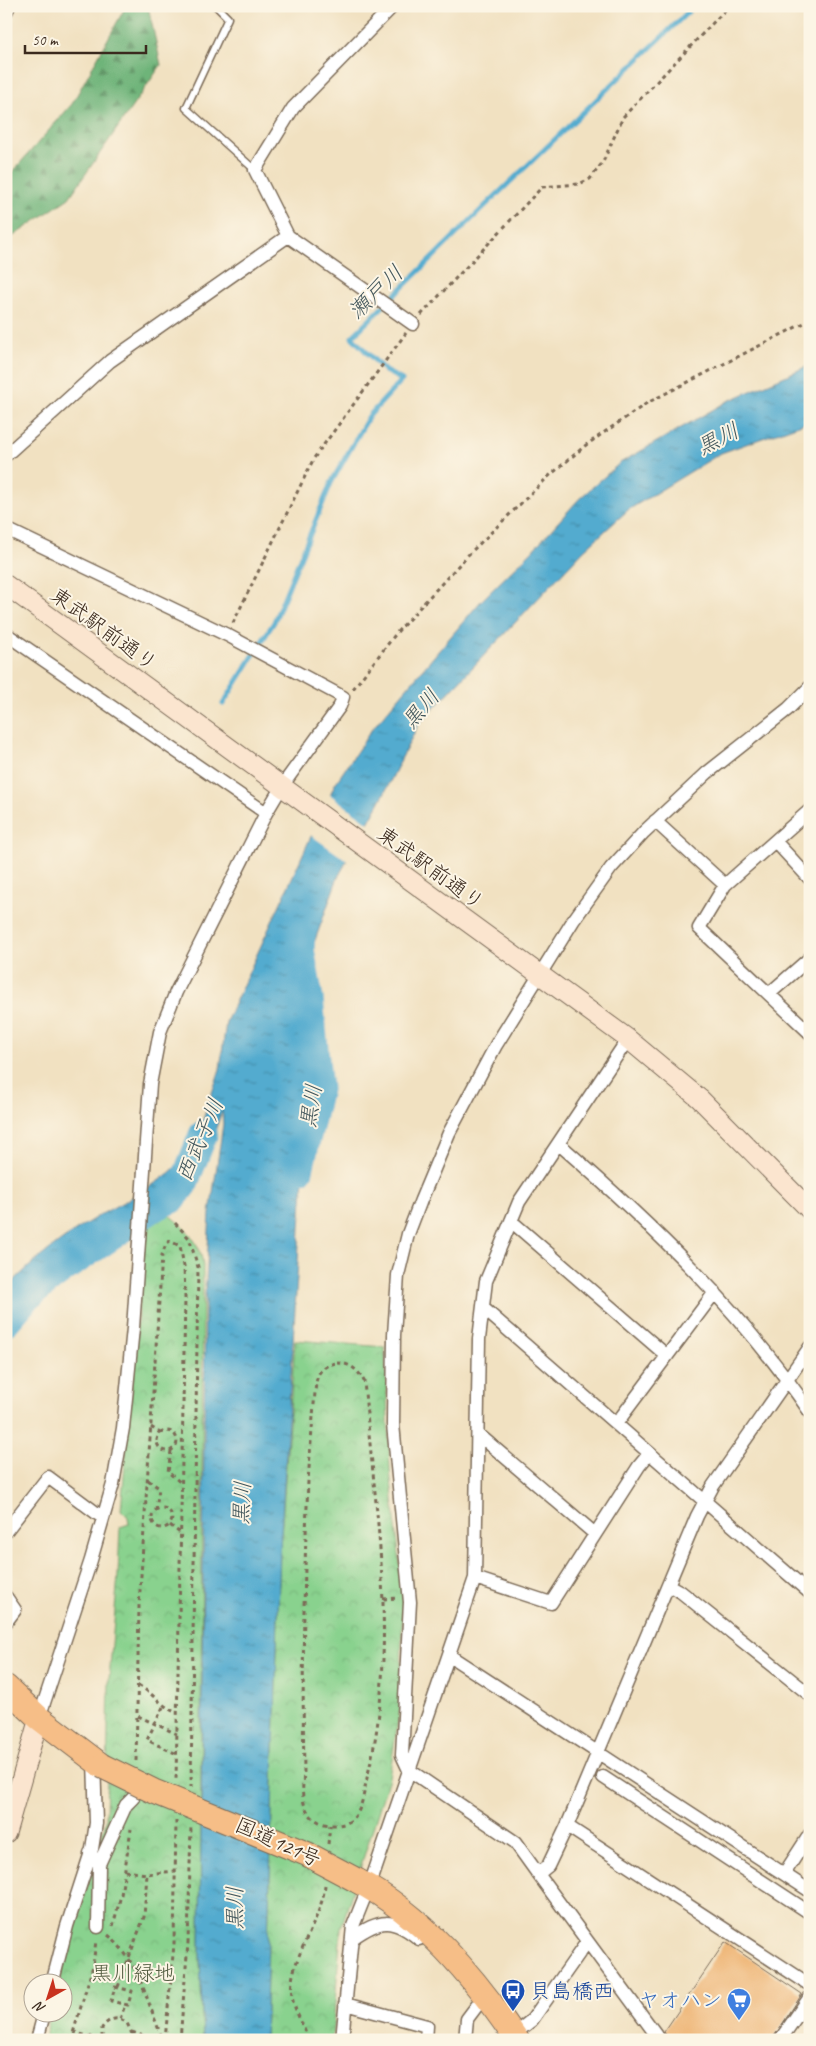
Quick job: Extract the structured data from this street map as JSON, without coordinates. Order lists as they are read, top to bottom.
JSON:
{
  "streets": {
    "highway": ["国道121号"],
    "street": ["東武駅前通り"]
  },
  "water": ["瀬戸川", "黒川", "西武子川"],
  "parks": ["黒川緑地"],
  "places": {
    "bus stop": ["貝島橋西"],
    "supermarket": ["ヤオハン"]
  },
  "scale_bar": "50 m",
  "north": "bottom left"
}
